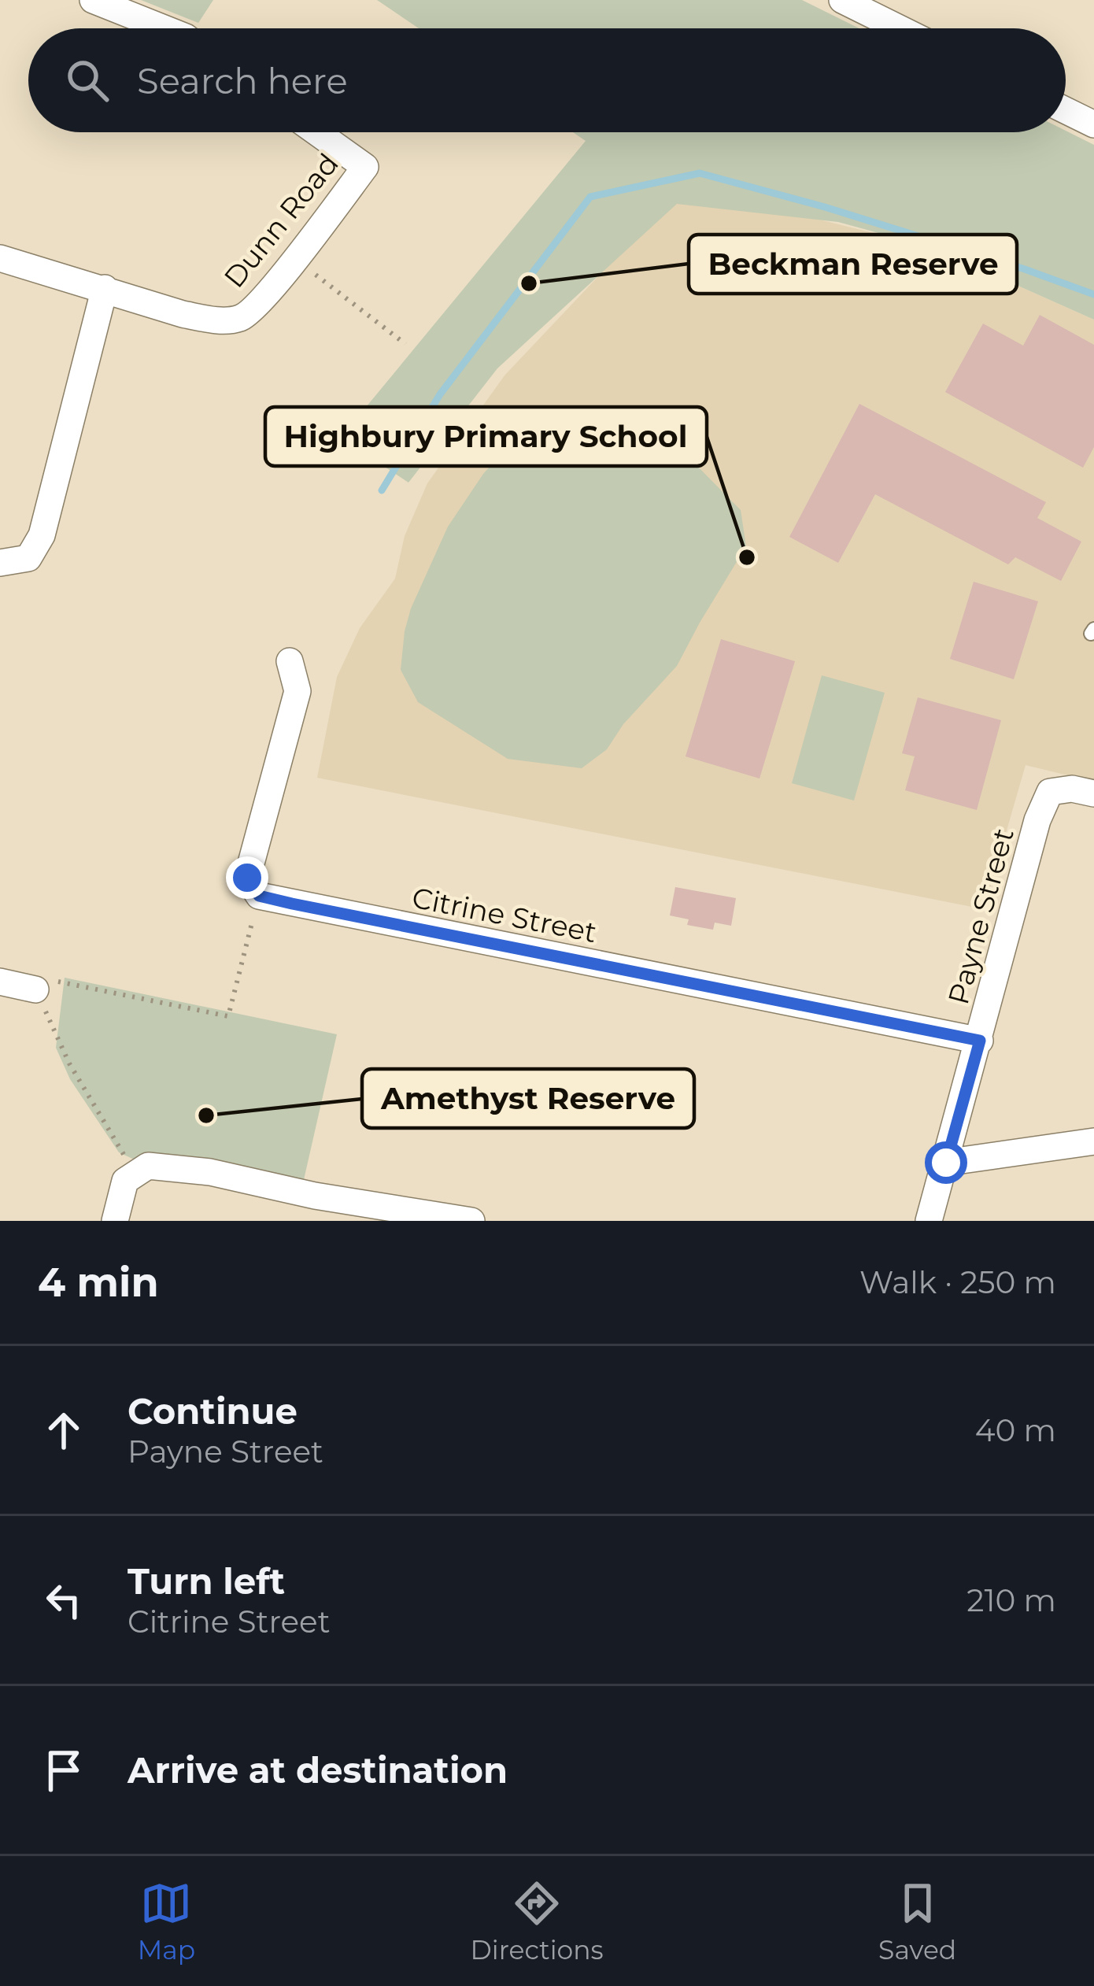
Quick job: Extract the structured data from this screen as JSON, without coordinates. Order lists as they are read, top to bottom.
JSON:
{
  "streets": {
    "street": ["Dunn Road", "Citrine Street", "Payne Street"]
  },
  "crossings": [
    ["Citrine Street", "Payne Street"]
  ],
  "places": ["Beckman Reserve", "Highbury Primary School", "Amethyst Reserve"],
  "page": {
    "search": "Search here",
    "heading": ["4 min", "Walk · 250 m"],
    "list": [
      ["Continue", "Payne Street", "40 m"],
      ["Turn left", "Citrine Street", "210 m"],
      "Arrive at destination"
    ],
    "nav": ["Map", "Directions", "Saved"]
  }
}
